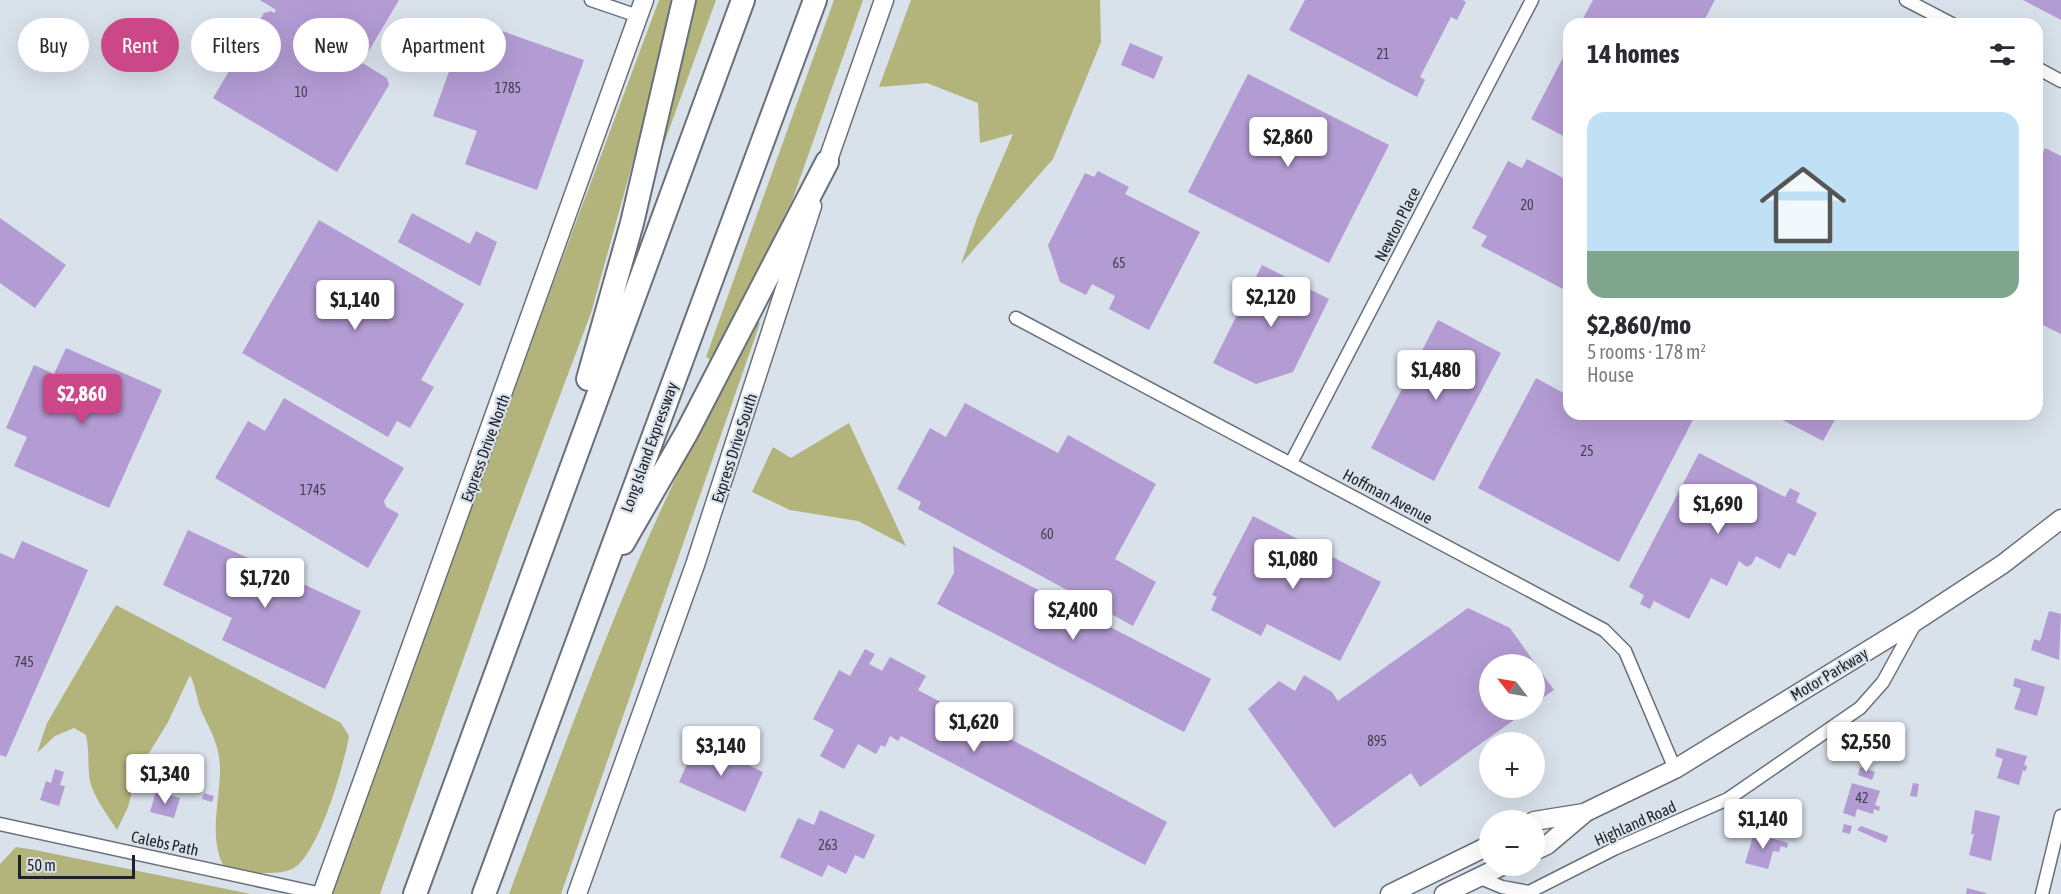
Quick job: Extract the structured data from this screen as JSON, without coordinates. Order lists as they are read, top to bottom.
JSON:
{
  "streets": {
    "highway": ["Long Island Expressway"],
    "main road": ["Express Drive North", "Express Drive South", "Motor Parkway"],
    "street": [
      "Newton Place",
      "Hoffman Avenue",
      "Highland Road",
      "Calebs Path"
    ]
  },
  "crossings": [
    ["Newton Place", "Hoffman Avenue"],
    ["Express Drive North", "Calebs Path"],
    ["Hoffman Avenue", "Motor Parkway"],
    ["Motor Parkway", "Highland Road"]
  ],
  "house_numbers": [
    "21",
    "1785",
    "10",
    "20",
    "65",
    "25",
    "1745",
    "60",
    "745",
    "895",
    "42",
    "263"
  ],
  "scale_bar": "50 m",
  "north": "top left",
  "page": {
    "chip": [
      "Buy",
      "Rent",
      "Filters",
      "New",
      "Apartment"
    ],
    "heading": "14 homes",
    "list": [
      {
        "name": "$2,860/mo",
        "note": "5 rooms · 178 m² · House"
      }
    ],
    "price": [
      "$2,860",
      "$2,120",
      "$1,140",
      "$1,480",
      "$2,860",
      "$1,690",
      "$1,080",
      "$1,720",
      "$2,400",
      "$1,620",
      "$2,550",
      "$3,140",
      "$1,340",
      "$1,140"
    ],
    "map_buttons": ["+", "−"],
    "scale": "50 m"
  }
}
